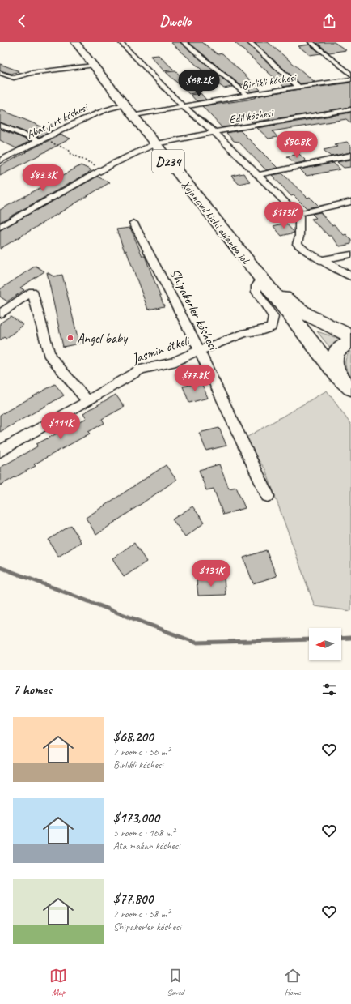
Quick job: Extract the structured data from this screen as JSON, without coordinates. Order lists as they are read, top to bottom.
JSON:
{
  "streets": {
    "main road": ["D234", "Xojanawıl kishi aylanba jolı"],
    "street": [
      "Birlikli kóshesi",
      "Edil kóshesi",
      "Abat jurt kóshesi",
      "Shipakerler kóshesi",
      "Jasmin ótkeli"
    ]
  },
  "crossings": [
    ["Birlikli kóshesi", "Xojanawıl kishi aylanba jolı"],
    ["Edil kóshesi", "Xojanawıl kishi aylanba jolı"],
    ["Abat jurt kóshesi", "Xojanawıl kishi aylanba jolı"],
    ["D234", "Xojanawıl kishi aylanba jolı"],
    ["Xojanawıl kishi aylanba jolı", "Jasmin ótkeli"],
    ["Shipakerler kóshesi", "Jasmin ótkeli"]
  ],
  "places": ["Angel baby"],
  "north": "left",
  "page": {
    "header": "Dwello",
    "price": [
      "$68.2K",
      "$80.8K",
      "$83.3K",
      "$173K",
      "$77.8K",
      "$111K",
      "$131K"
    ],
    "heading": "7 homes",
    "list": [
      {
        "name": "$68,200",
        "note": "2 rooms · 56 m² · Birlikli kóshesi"
      },
      {
        "name": "$173,000",
        "note": "5 rooms · 168 m² · Ata makan kóshesi"
      },
      {
        "name": "$77,800",
        "note": "2 rooms · 58 m² · Shipakerler kóshesi"
      }
    ],
    "tabs": ["Map", "Saved", "Home"]
  }
}
